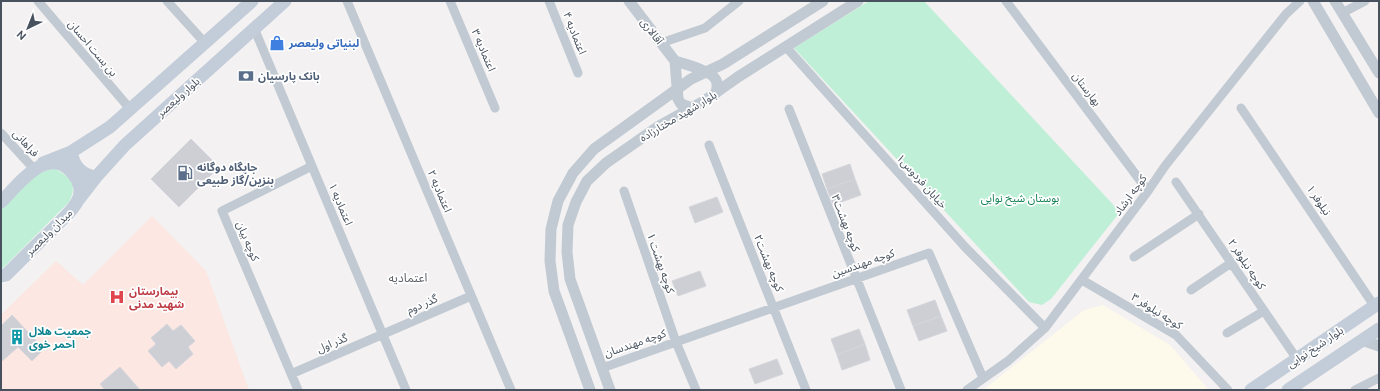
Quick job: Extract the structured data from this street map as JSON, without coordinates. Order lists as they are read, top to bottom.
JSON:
{
  "streets": {
    "main road": ["بلوار ولیعصر", "میدان ولیعصر", "بلوار شیخ نوایی"],
    "street": [
      "آقالاری",
      "اعتمادیه ۴",
      "بن بست احسان",
      "اعتمادیه ۳",
      "بهارستان",
      "بلوار شهید مختارزاده",
      "فراهانی",
      "خیابان فردوس۱",
      "اعتمادیه ۲",
      "کوچه ارشاد",
      "۱ نیلوفر",
      "اعتمادیه ۱",
      "کوچه بهشت۳",
      "کوچه بیان",
      "کوچه بهشت ۱",
      "کوچه بهشت۲",
      "کوچه مهندسین",
      "کوچه نیلوفر ۲",
      "گذر دوم",
      "کوچه نیلوفر ۳",
      "گذر اول",
      "کوچه مهندسان"
    ]
  },
  "crossings": [
    ["بن بست احسان", "بلوار ولیعصر"],
    ["بهارستان", "کوچه ارشاد"],
    ["بلوار ولیعصر", "فراهانی"],
    ["بلوار ولیعصر", "اعتمادیه ۱"],
    ["بلوار ولیعصر", "میدان ولیعصر"],
    ["بلوار شهید مختارزاده", "خیابان فردوس۱"],
    ["بلوار شهید مختارزاده", "کوچه مهندسان"],
    ["فراهانی", "میدان ولیعصر"],
    ["خیابان فردوس۱", "کوچه ارشاد"],
    ["اعتمادیه ۲", "گذر دوم"],
    ["کوچه ارشاد", "کوچه مهندسین"],
    ["کوچه ارشاد", "کوچه نیلوفر ۳"],
    ["۱ نیلوفر", "بلوار شیخ نوایی"],
    ["اعتمادیه ۱", "کوچه بیان"],
    ["اعتمادیه ۱", "گذر دوم"],
    ["اعتمادیه ۱", "گذر اول"],
    ["کوچه بهشت۳", "کوچه مهندسین"],
    ["کوچه بیان", "گذر اول"],
    ["کوچه بهشت ۱", "کوچه مهندسین"],
    ["کوچه بهشت ۱", "کوچه مهندسان"],
    ["کوچه بهشت۲", "کوچه مهندسین"],
    ["کوچه مهندسین", "کوچه مهندسان"],
    ["کوچه نیلوفر ۲", "بلوار شیخ نوایی"],
    ["گذر دوم", "گذر اول"]
  ],
  "districts": ["اعتمادیه"],
  "parks": ["بوستان شیخ نوایی"],
  "places": {
    "shop": ["لبنیاتی ولیعصر"],
    "bank": ["بانک پارسیان"],
    "fuel station": ["جایگاه دوگانه بنزین/گاز طبیعی"],
    "hospital": ["بیمارستان شهید مدنی"],
    "building": ["جمعیت هلال احمر خوی"]
  },
  "north": "bottom left"
}
